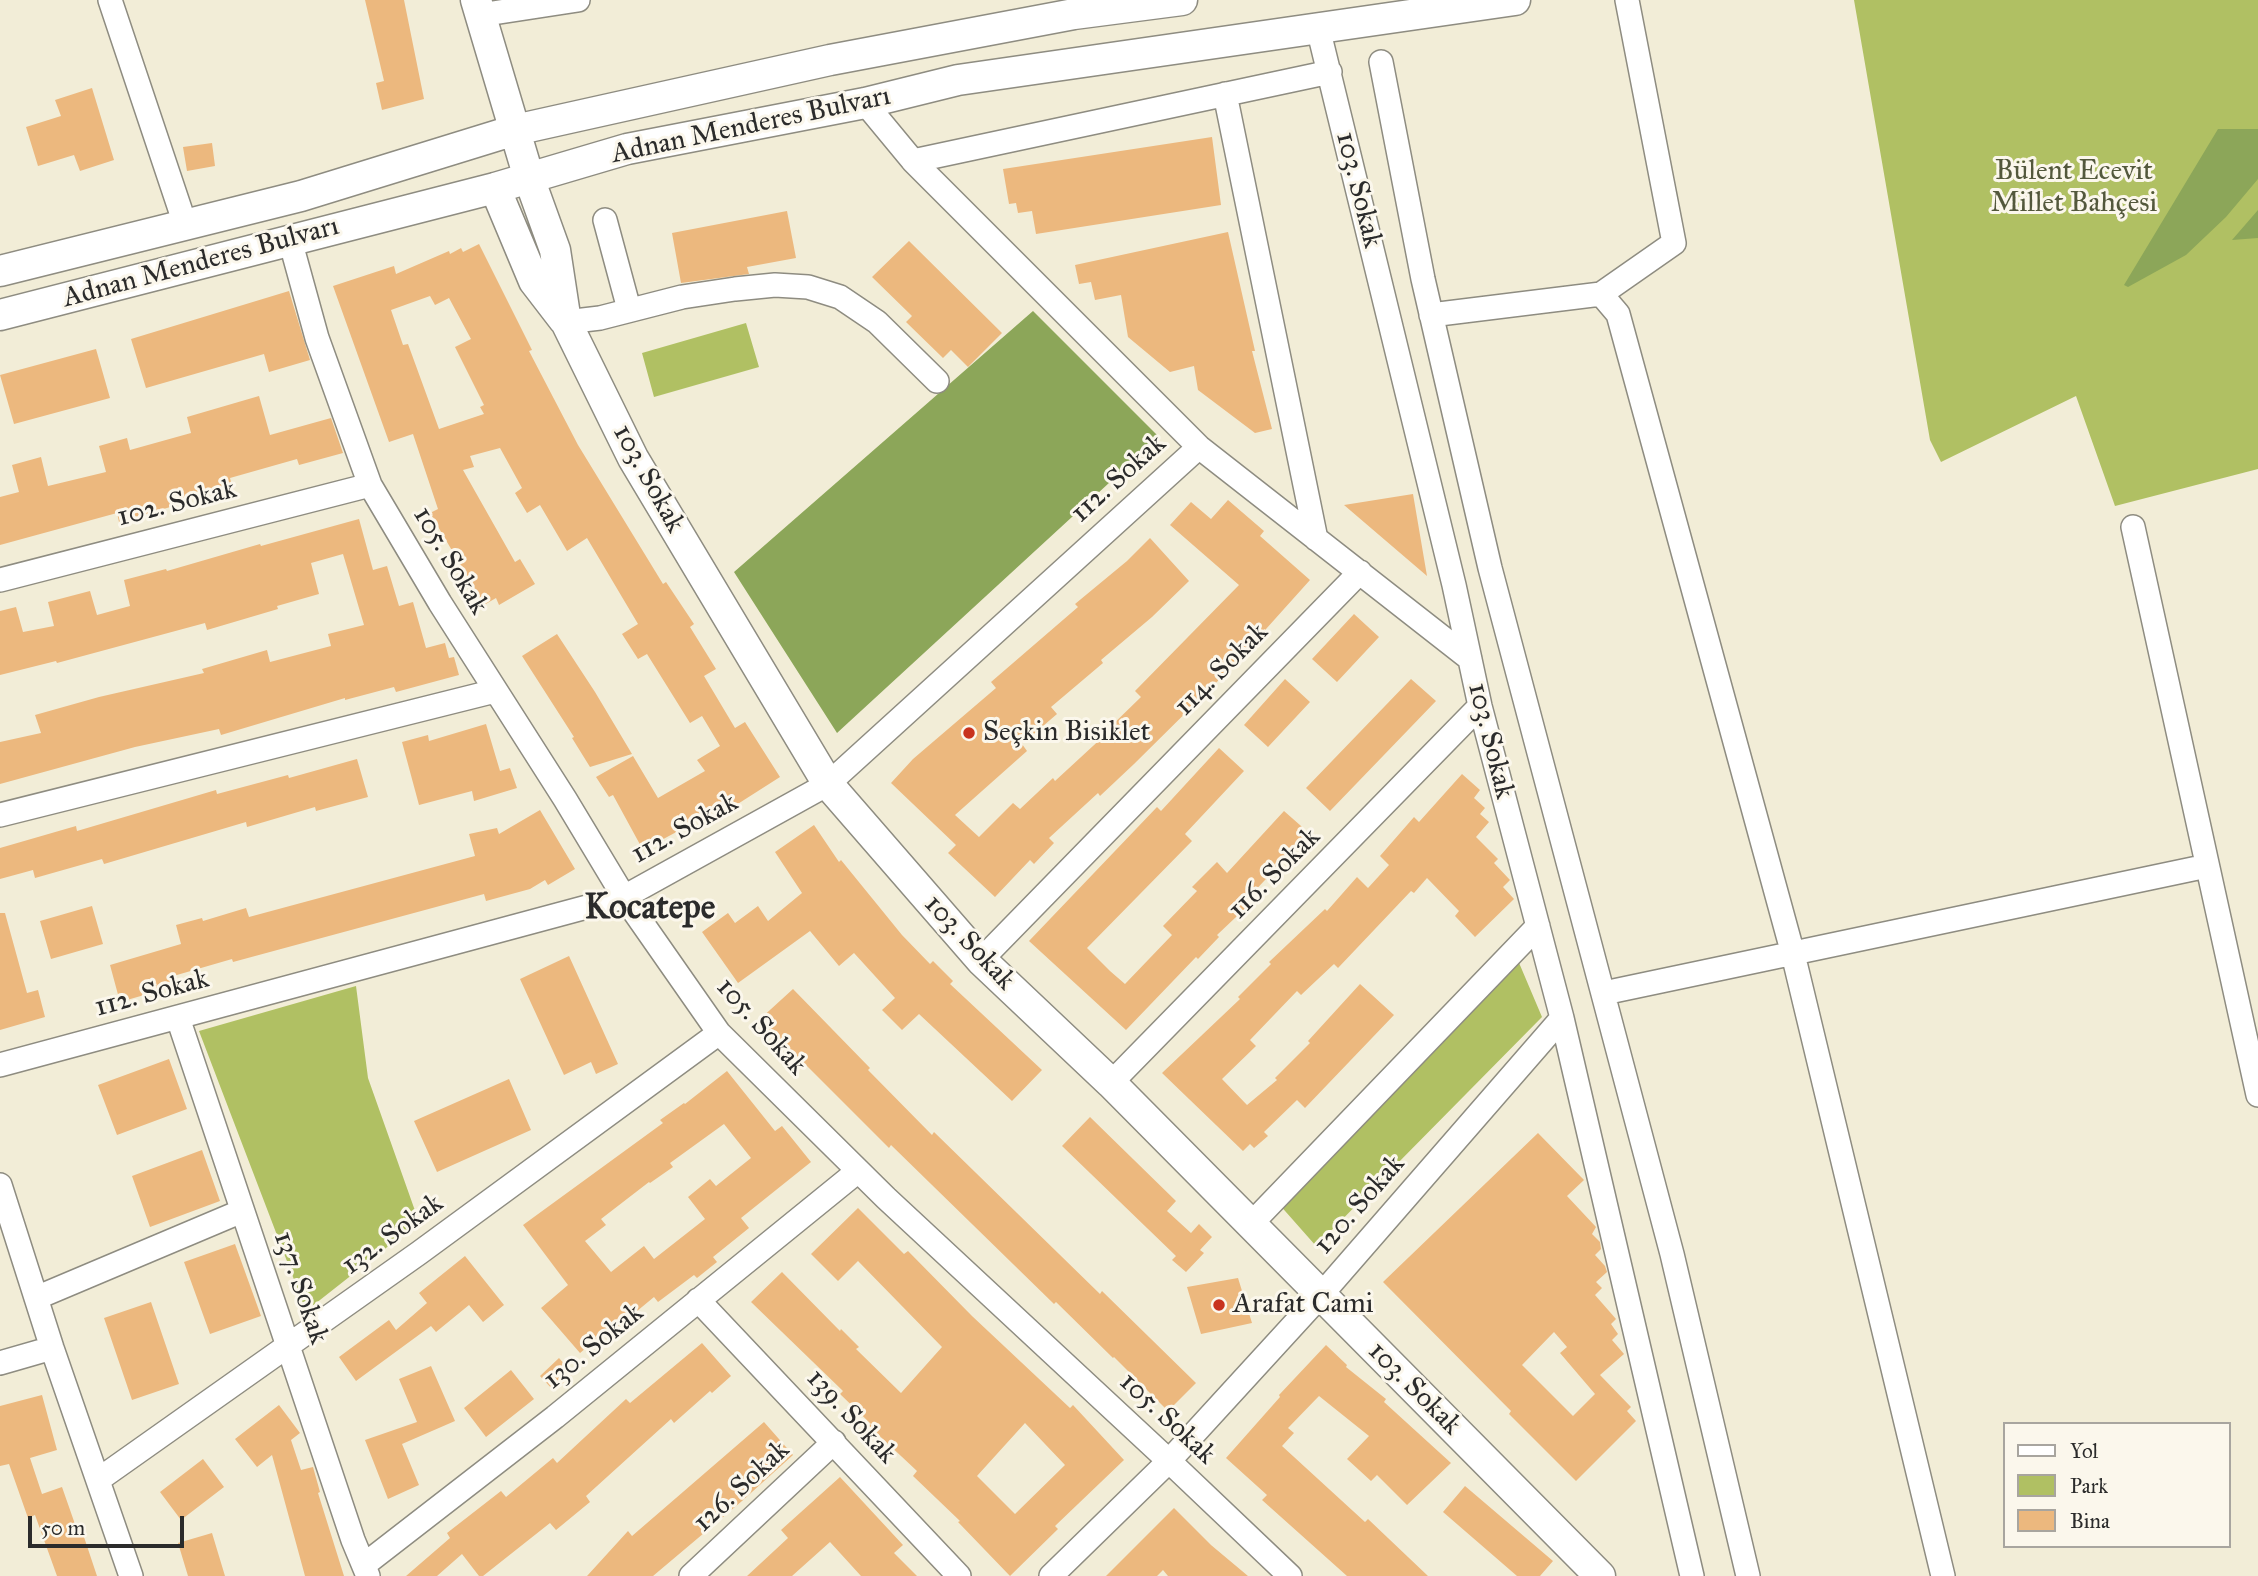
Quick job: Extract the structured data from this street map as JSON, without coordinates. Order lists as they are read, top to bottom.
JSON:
{
  "streets": {
    "main road": ["Adnan Menderes Bulvarı", "103. Sokak"],
    "street": [
      "112. Sokak",
      "102. Sokak",
      "105. Sokak",
      "114. Sokak",
      "116. Sokak",
      "120. Sokak",
      "132. Sokak",
      "137. Sokak",
      "130. Sokak",
      "139. Sokak",
      "126. Sokak"
    ]
  },
  "crossings": [
    ["Adnan Menderes Bulvarı", "103. Sokak"],
    ["Adnan Menderes Bulvarı", "105. Sokak"],
    ["103. Sokak", "112. Sokak"],
    ["103. Sokak", "114. Sokak"],
    ["103. Sokak", "116. Sokak"],
    ["103. Sokak", "120. Sokak"],
    ["112. Sokak", "105. Sokak"],
    ["112. Sokak", "137. Sokak"],
    ["102. Sokak", "105. Sokak"],
    ["105. Sokak", "120. Sokak"],
    ["105. Sokak", "132. Sokak"],
    ["105. Sokak", "130. Sokak"],
    ["132. Sokak", "137. Sokak"],
    ["137. Sokak", "130. Sokak"],
    ["130. Sokak", "139. Sokak"],
    ["139. Sokak", "126. Sokak"]
  ],
  "districts": ["Kocatepe"],
  "parks": ["Bülent Ecevit Millet Bahçesi"],
  "places": ["Seçkin Bisiklet", "Arafat Cami"],
  "legend": ["Yol", "Park", "Bina"],
  "scale_bar": "50 m"
}
